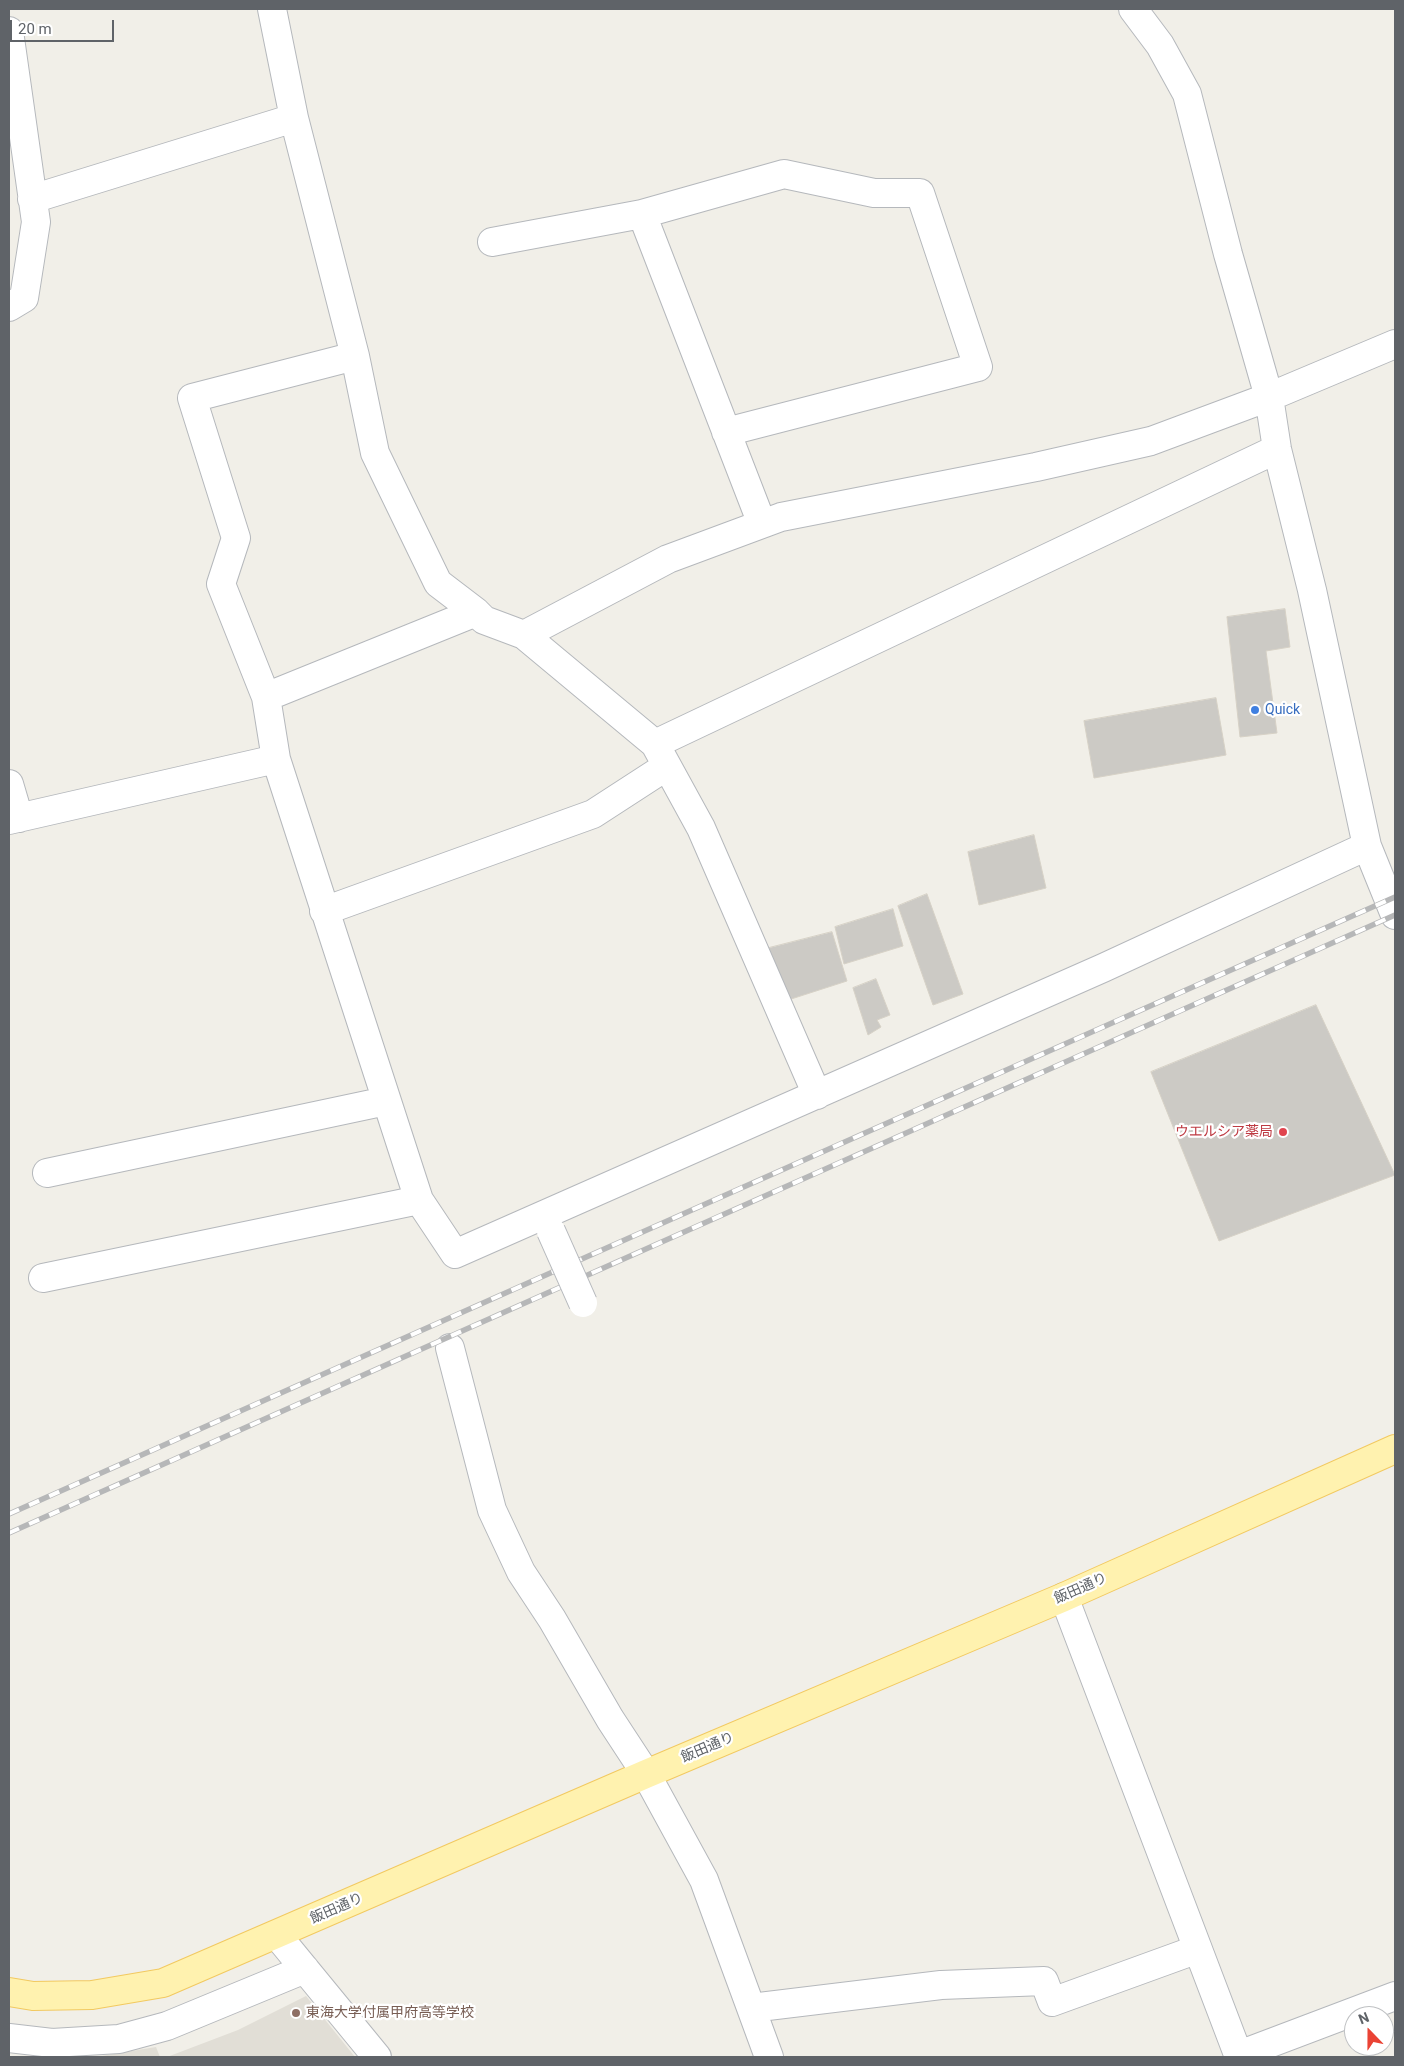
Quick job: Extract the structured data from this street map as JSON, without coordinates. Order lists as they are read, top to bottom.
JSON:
{
  "streets": {
    "main road": ["飯田通り"]
  },
  "places": ["Quick", "ウエルシア薬局", "東海大学付属甲府高等学校"],
  "scale_bar": "20 m",
  "north": "top"
}
